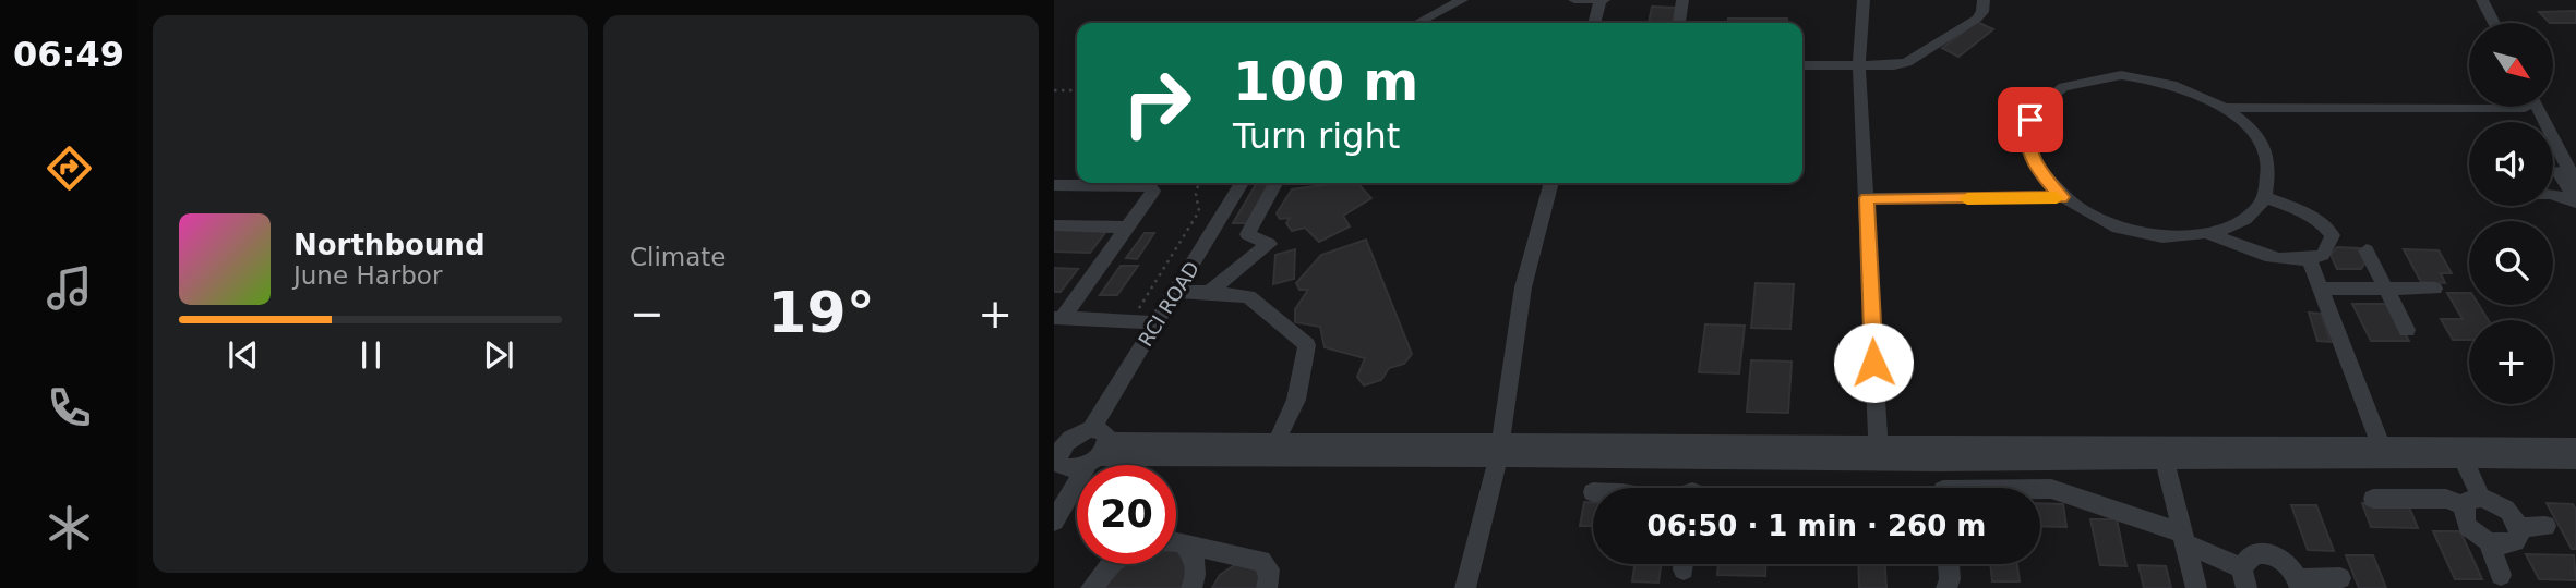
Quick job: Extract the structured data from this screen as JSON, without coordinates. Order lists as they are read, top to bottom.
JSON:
{
  "streets": {
    "street": ["RCI ROAD"]
  },
  "north": "bottom right",
  "page": {
    "tabs": "06:49",
    "tile": "Climate",
    "map_buttons": "+",
    "turn": ["100 m", "Turn right"],
    "song": ["Northbound", "June Harbor"],
    "heat": ["−", "19°", "+"],
    "limit": "20",
    "trip": "06:50 · 1 min · 260 m"
  }
}
